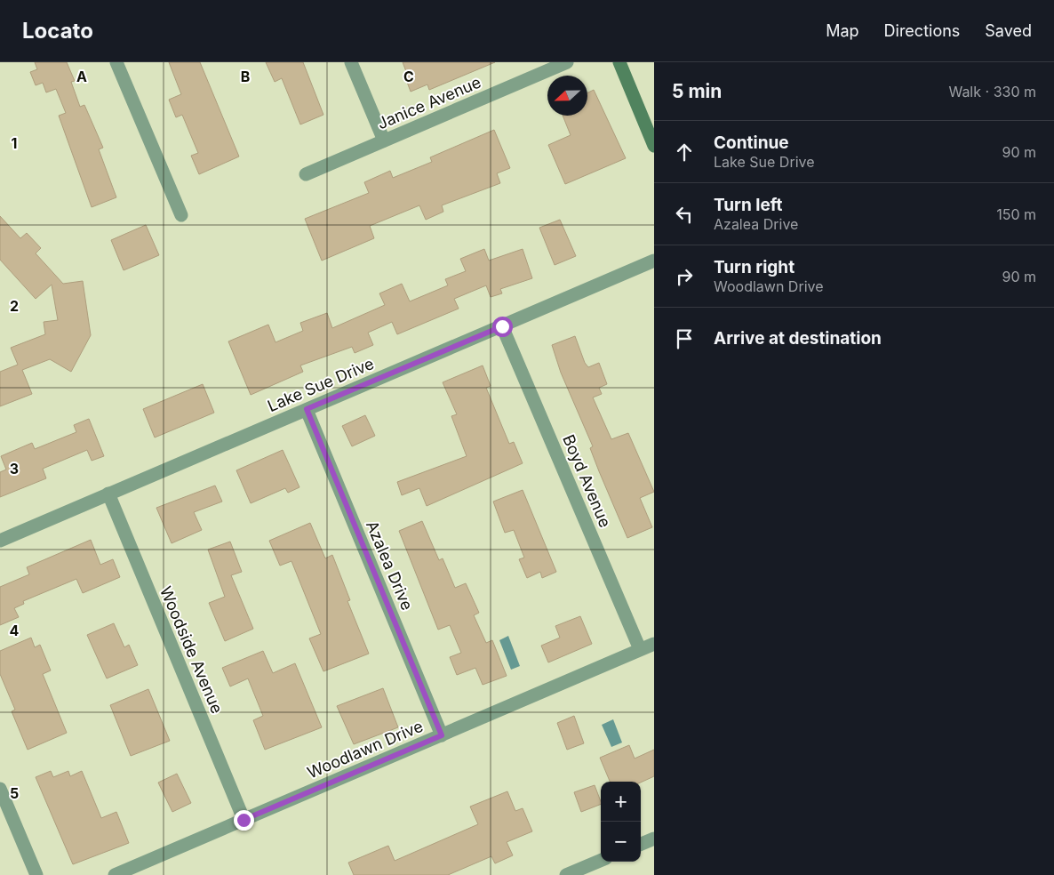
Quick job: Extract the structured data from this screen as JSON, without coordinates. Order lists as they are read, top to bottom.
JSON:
{
  "streets": {
    "street": [
      "Janice Avenue",
      "Lake Sue Drive",
      "Boyd Avenue",
      "Azalea Drive",
      "Woodside Avenue",
      "Woodlawn Drive"
    ]
  },
  "crossings": [
    ["Lake Sue Drive", "Boyd Avenue"],
    ["Lake Sue Drive", "Azalea Drive"],
    ["Lake Sue Drive", "Woodside Avenue"],
    ["Boyd Avenue", "Woodlawn Drive"],
    ["Azalea Drive", "Woodlawn Drive"],
    ["Woodside Avenue", "Woodlawn Drive"]
  ],
  "north": "left",
  "page": {
    "header": "Locato",
    "nav": ["Map", "Directions", "Saved"],
    "heading": ["5 min", "Walk · 330 m"],
    "list": [
      ["Continue", "Lake Sue Drive", "90 m"],
      ["Turn left", "Azalea Drive", "150 m"],
      ["Turn right", "Woodlawn Drive", "90 m"],
      "Arrive at destination"
    ],
    "map_buttons": ["+", "−"]
  },
  "grid": {
    "columns": ["A", "B", "C"],
    "rows": [
      "1",
      "2",
      "3",
      "4",
      "5"
    ]
  }
}
